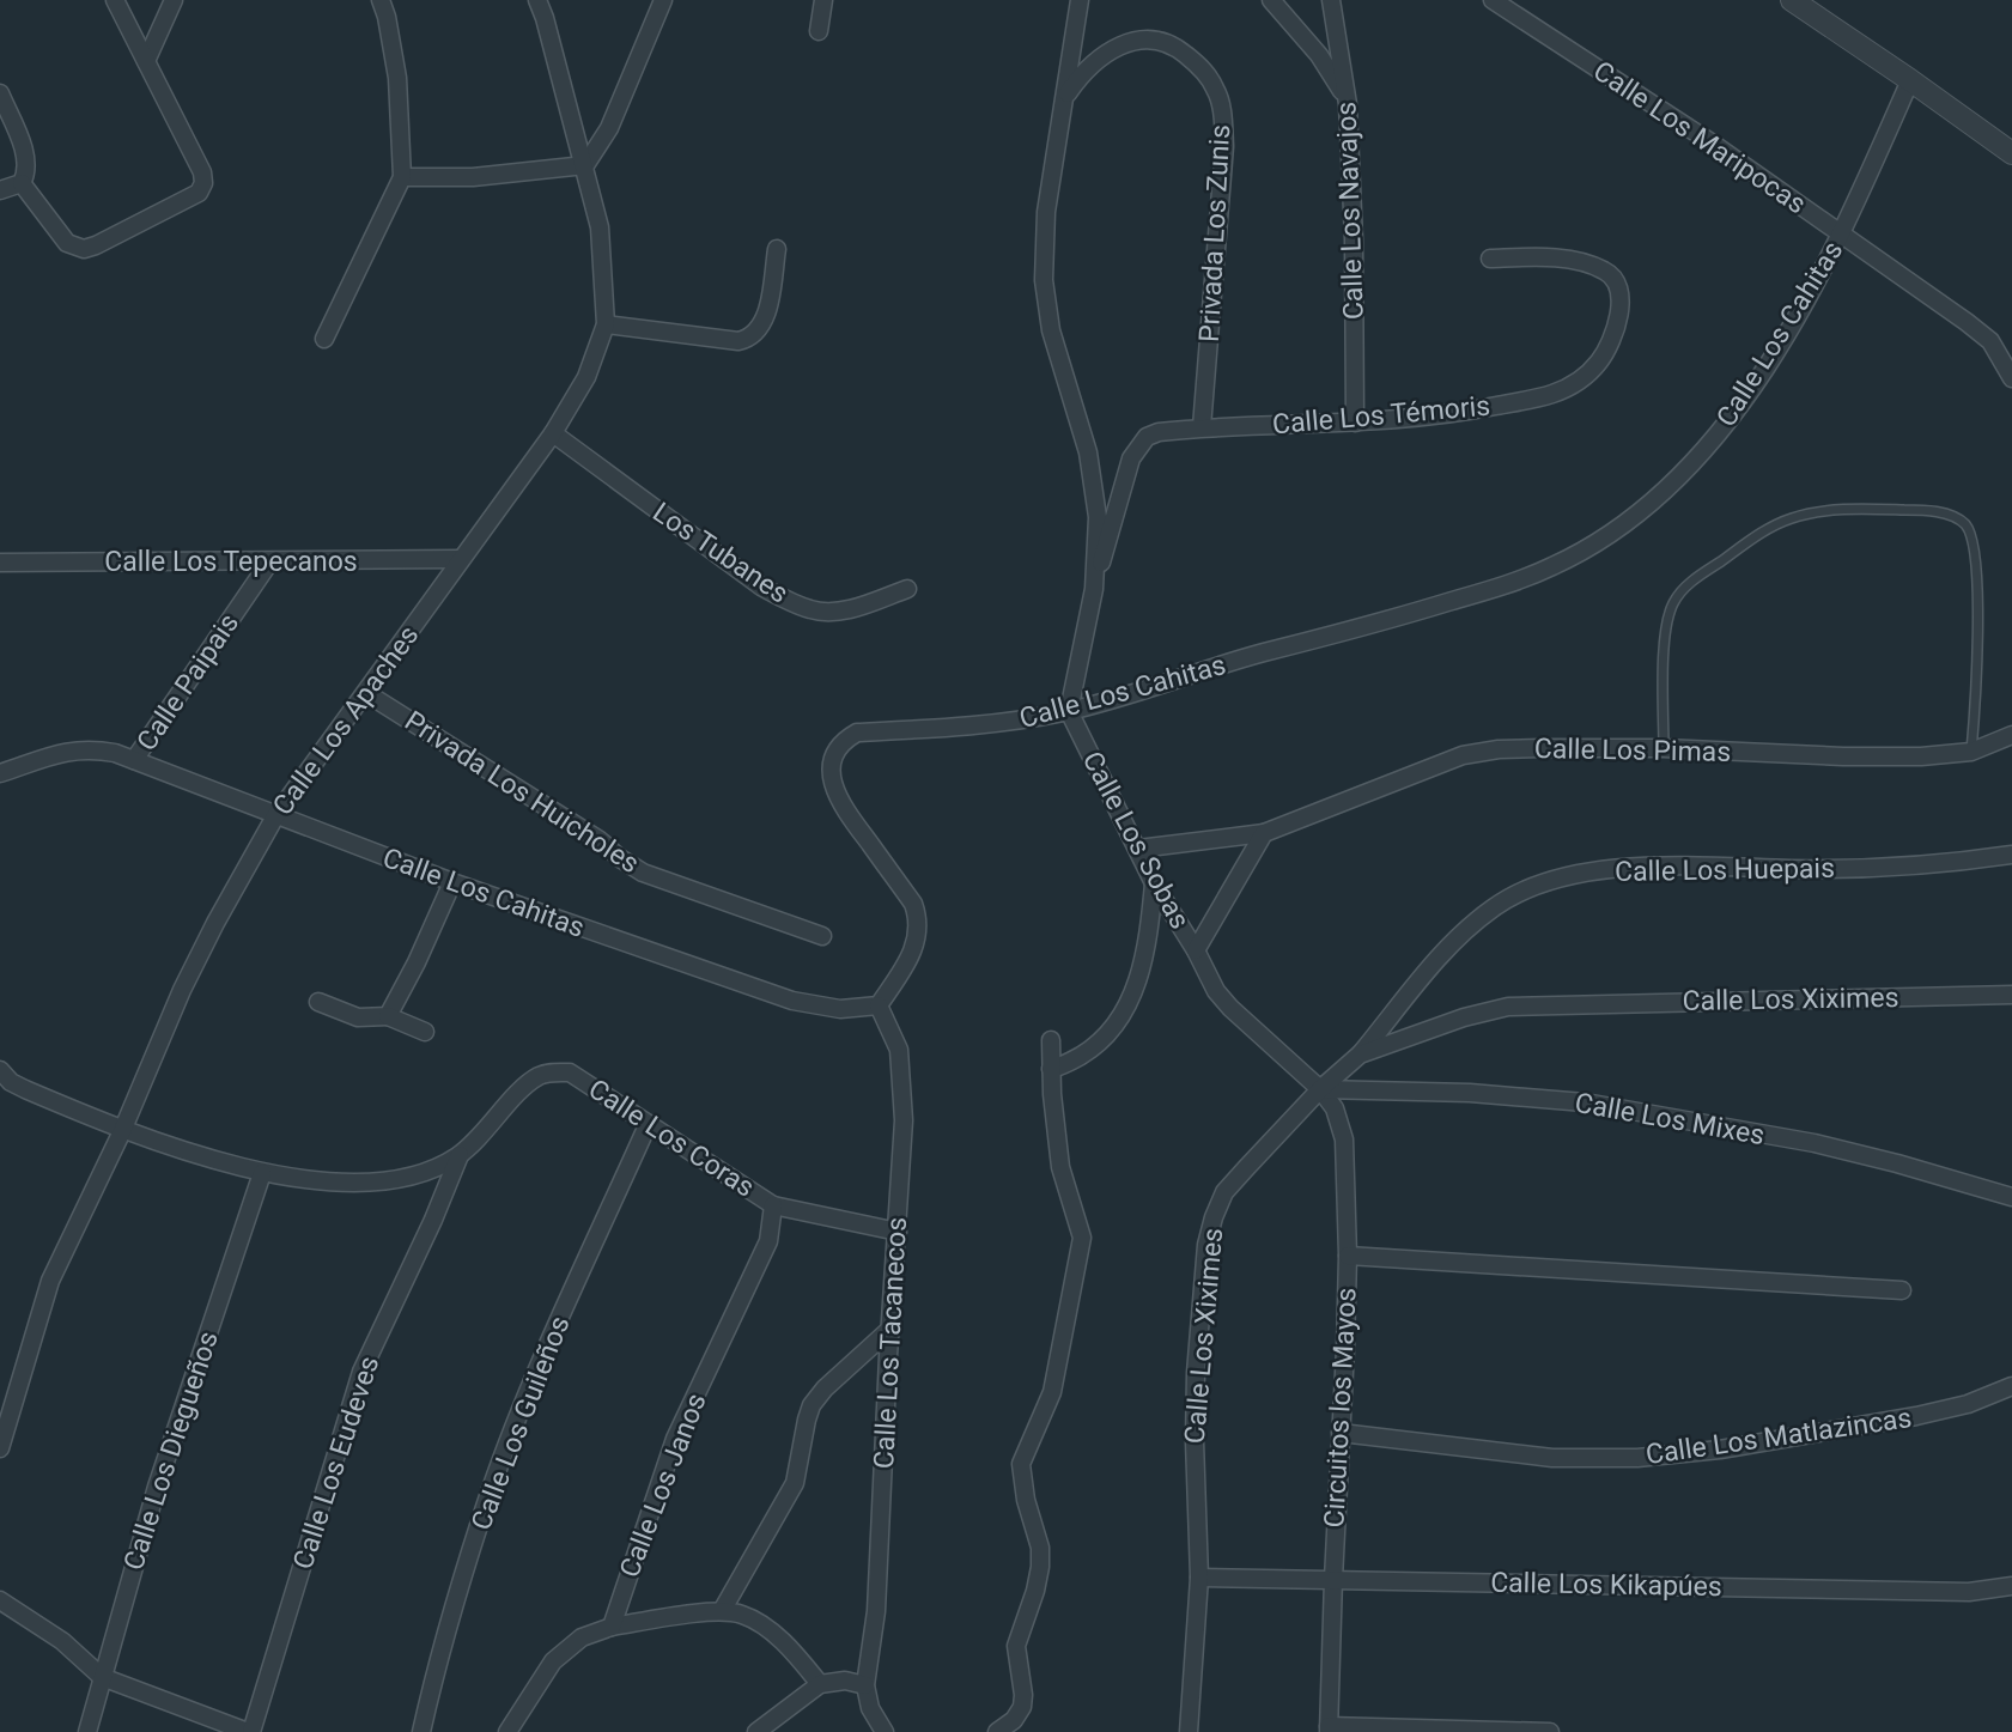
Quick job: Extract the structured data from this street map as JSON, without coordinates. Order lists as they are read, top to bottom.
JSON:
{
  "streets": {
    "street": [
      "Calle Los Maripocas",
      "Calle Los Navajos",
      "Privada Los Zunis",
      "Calle Los Cahitas",
      "Calle Los Témoris",
      "Los Tubanes",
      "Calle Los Tepecanos",
      "Calle Paipais",
      "Calle Los Apaches",
      "Calle Los Pimas",
      "Privada Los Huicholes",
      "Calle Los Sobas",
      "Calle Los Huepais",
      "Calle Los Xiximes",
      "Calle Los Mixes",
      "Calle Los Coras",
      "Calle Los Tacanecos",
      "Circuitos los Mayos",
      "Calle Los Guileños",
      "Calle Los Matlazincas",
      "Calle Los Diegueños",
      "Calle Los Eudeves",
      "Calle Los Janos",
      "Calle Los Kikapúes"
    ]
  },
  "crossings": [
    ["Calle Los Maripocas", "Calle Los Cahitas"],
    ["Calle Los Navajos", "Calle Los Témoris"],
    ["Privada Los Zunis", "Calle Los Témoris"],
    ["Calle Los Cahitas", "Calle Paipais"],
    ["Calle Los Cahitas", "Calle Los Apaches"],
    ["Calle Los Cahitas", "Calle Los Sobas"],
    ["Calle Los Cahitas", "Calle Los Tacanecos"],
    ["Los Tubanes", "Calle Los Apaches"],
    ["Calle Los Tepecanos", "Calle Paipais"],
    ["Calle Los Tepecanos", "Calle Los Apaches"],
    ["Calle Los Apaches", "Privada Los Huicholes"],
    ["Calle Los Apaches", "Calle Los Coras"],
    ["Calle Los Pimas", "Calle Los Sobas"],
    ["Calle Los Sobas", "Calle Los Xiximes"],
    ["Calle Los Sobas", "Calle Los Mixes"],
    ["Calle Los Sobas", "Circuitos los Mayos"],
    ["Calle Los Huepais", "Calle Los Xiximes"],
    ["Calle Los Xiximes", "Calle Los Mixes"],
    ["Calle Los Xiximes", "Circuitos los Mayos"],
    ["Calle Los Xiximes", "Calle Los Kikapúes"],
    ["Calle Los Mixes", "Circuitos los Mayos"],
    ["Calle Los Coras", "Calle Los Tacanecos"],
    ["Calle Los Coras", "Calle Los Guileños"],
    ["Calle Los Coras", "Calle Los Diegueños"],
    ["Calle Los Coras", "Calle Los Eudeves"],
    ["Calle Los Coras", "Calle Los Janos"],
    ["Circuitos los Mayos", "Calle Los Matlazincas"],
    ["Circuitos los Mayos", "Calle Los Kikapúes"]
  ]
}
